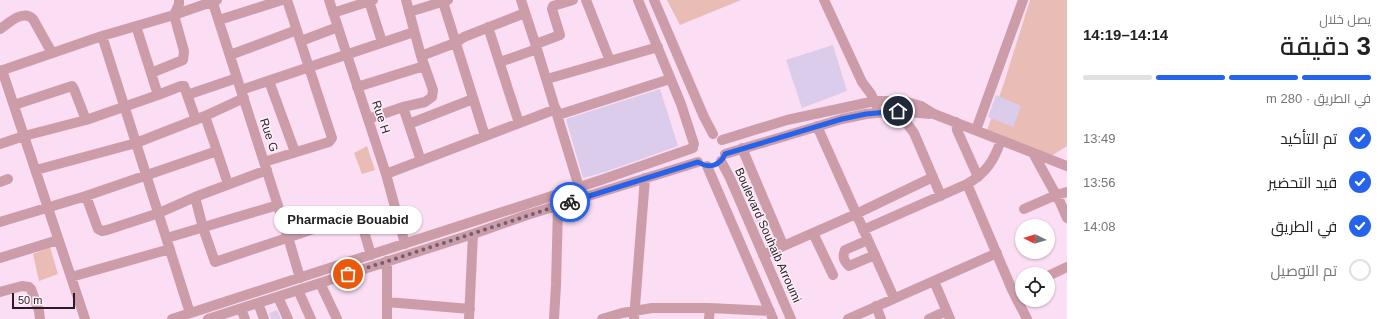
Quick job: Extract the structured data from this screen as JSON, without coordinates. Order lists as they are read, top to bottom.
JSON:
{
  "streets": {
    "street": ["Rue H", "Rue G", "Boulevard Souhaib Arroumi"]
  },
  "places": ["Pharmacie Bouabid"],
  "scale_bar": "50 m",
  "north": "left",
  "page": {
    "heading": ["3 دقيقة", "يصل خلال", "14:14–14:19"],
    "bar": "في الطريق · 280 m",
    "list": [
      ["تم التأكيد", "13:49"],
      ["قيد التحضير", "13:56"],
      ["في الطريق", "14:08"],
      "تم التوصيل"
    ],
    "bubble": "Pharmacie Bouabid",
    "scale": "50 m"
  }
}
